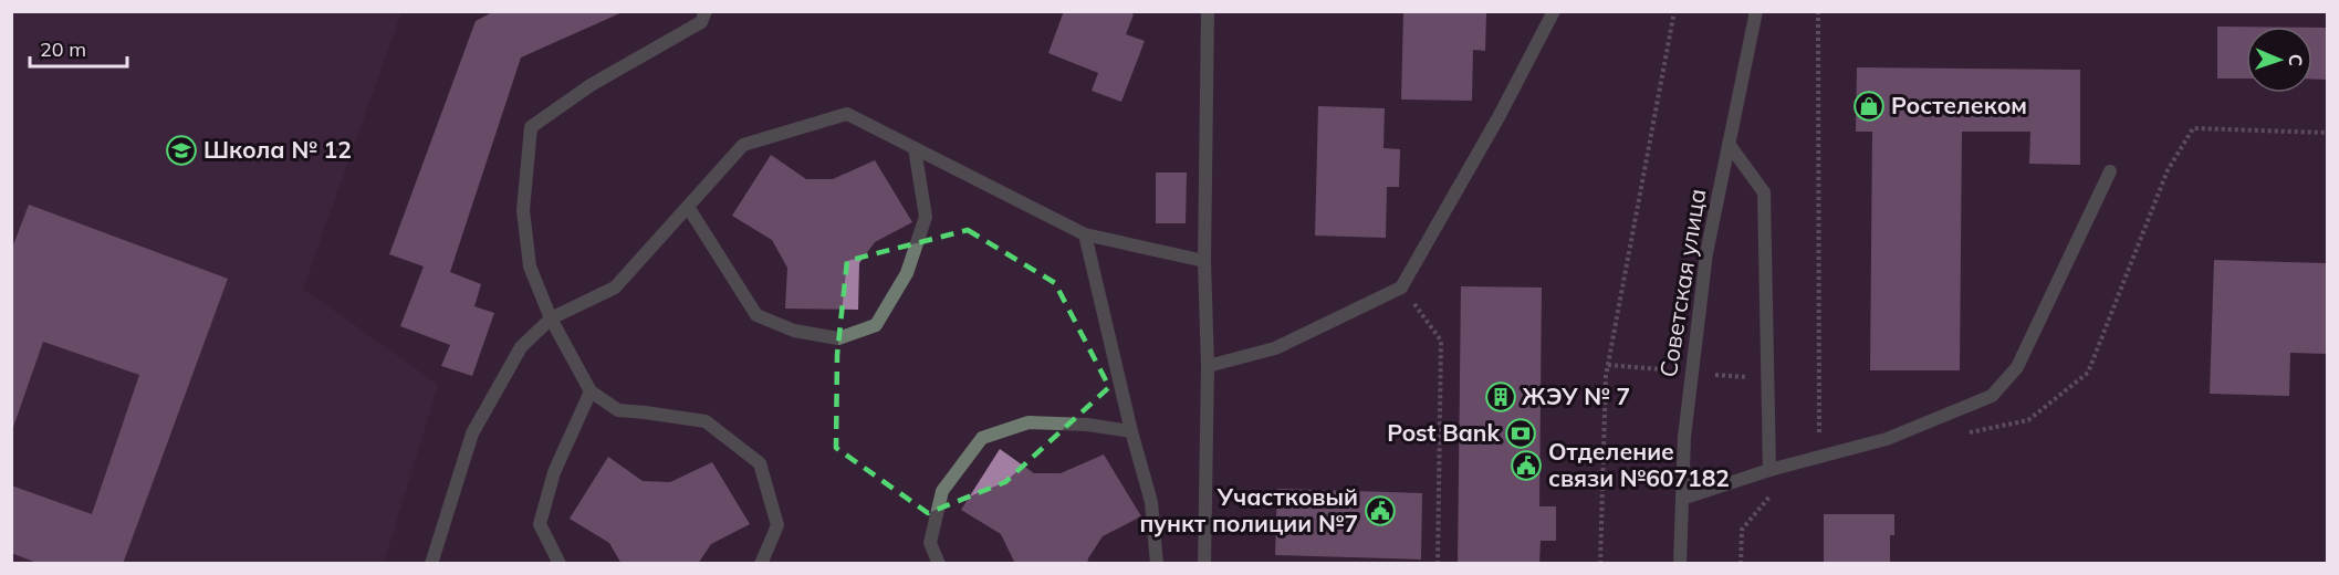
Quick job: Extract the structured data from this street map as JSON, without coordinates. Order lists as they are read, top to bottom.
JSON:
{
  "streets": {
    "street": ["Советская улица"]
  },
  "places": {
    "shop": ["Ростелеком"],
    "school or university": ["Школа № 12"],
    "building": ["ЖЭУ № 7"],
    "bank": ["Post Bank"],
    "public building": ["Отделение связи №607182", "Участковый пункт полиции №7"]
  },
  "scale_bar": "20 m",
  "north": "right"
}
